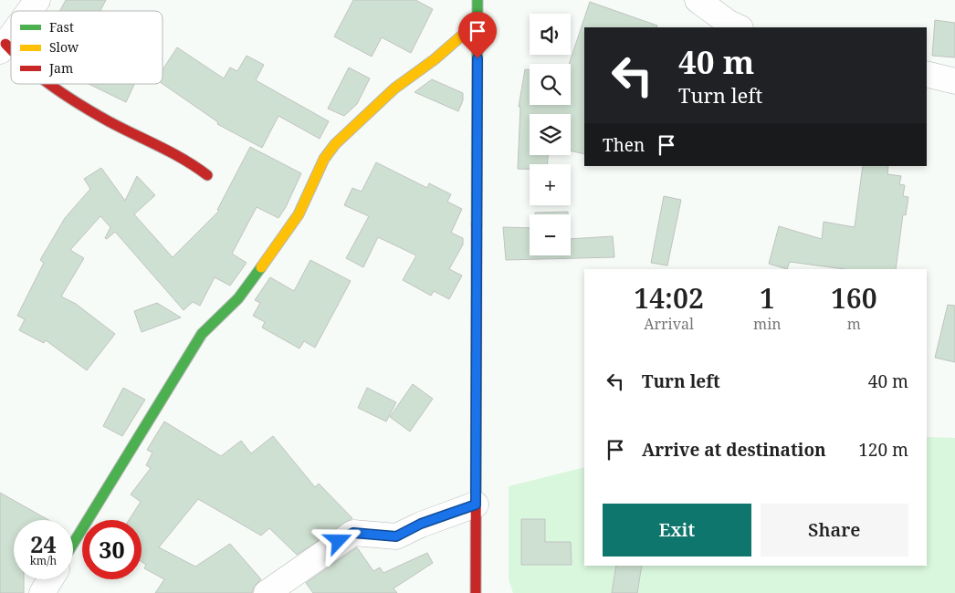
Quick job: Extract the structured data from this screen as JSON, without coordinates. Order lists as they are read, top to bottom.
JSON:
{
  "legend": ["Fast", "Slow", "Jam"],
  "page": {
    "map_buttons": ["+", "−"],
    "turn": ["40 m", "Turn left"],
    "then": "Then",
    "eta": [
      "14:02",
      "Arrival",
      "1",
      "min",
      "160",
      "m"
    ],
    "list": [
      {
        "name": "Turn left",
        "value": "40 m"
      },
      {
        "name": "Arrive at destination",
        "value": "120 m"
      }
    ],
    "buttons": ["Exit", "Share"],
    "speed": "24 km/h",
    "limit": "30"
  }
}
